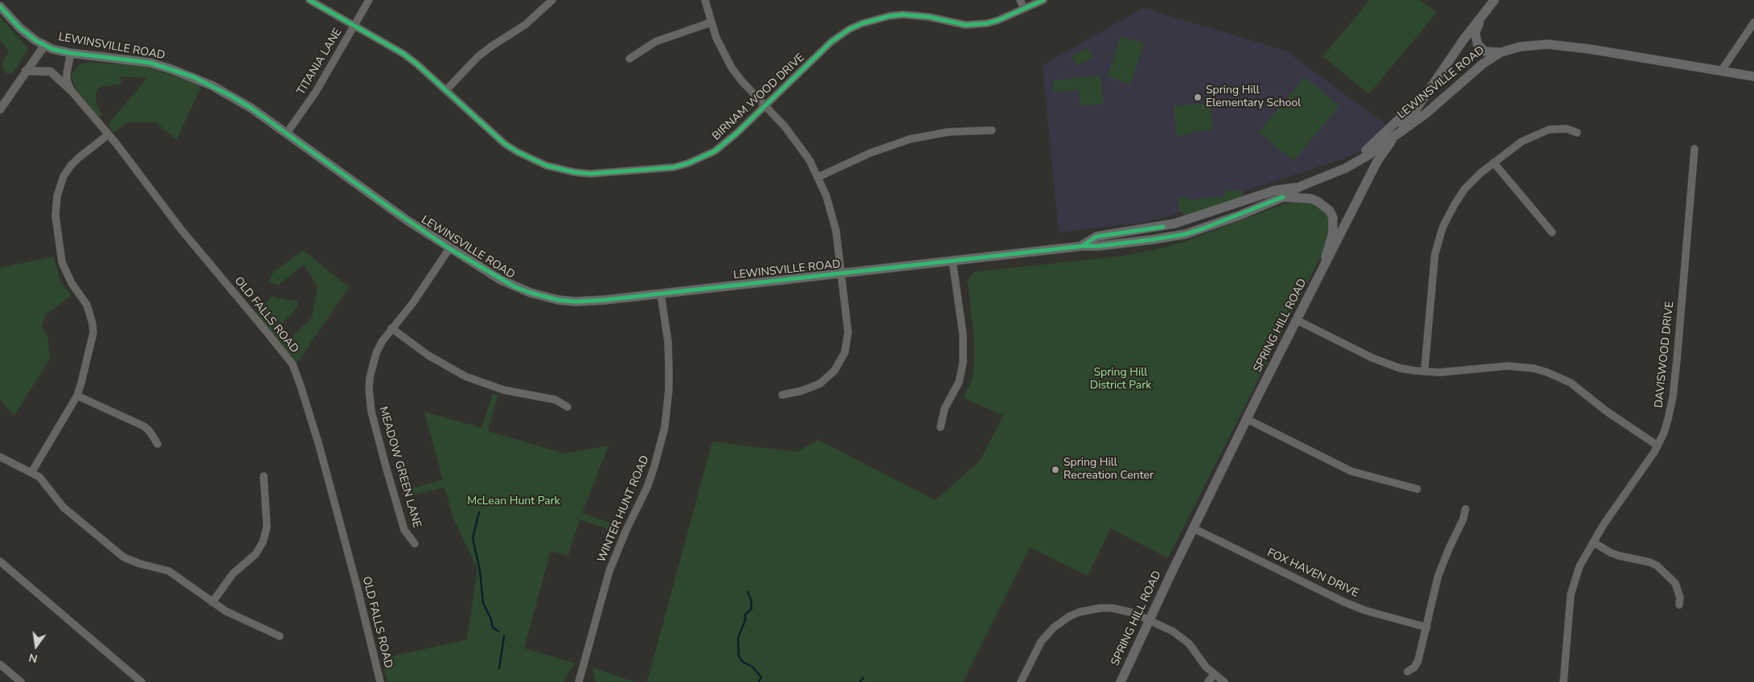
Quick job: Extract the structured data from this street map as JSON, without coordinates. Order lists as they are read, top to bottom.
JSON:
{
  "streets": {
    "main road": ["LEWINSVILLE ROAD", "SPRING HILL ROAD"],
    "street": [
      "TITANIA LANE",
      "BIRNAM WOOD DRIVE",
      "OLD FALLS ROAD",
      "DAVISWOOD DRIVE",
      "MEADOW GREEN LANE",
      "WINTER HUNT ROAD",
      "FOX HAVEN DRIVE"
    ]
  },
  "crossings": [
    ["LEWINSVILLE ROAD", "TITANIA LANE"],
    ["LEWINSVILLE ROAD", "OLD FALLS ROAD"],
    ["LEWINSVILLE ROAD", "SPRING HILL ROAD"],
    ["LEWINSVILLE ROAD", "MEADOW GREEN LANE"],
    ["LEWINSVILLE ROAD", "WINTER HUNT ROAD"],
    ["TITANIA LANE", "BIRNAM WOOD DRIVE"],
    ["SPRING HILL ROAD", "FOX HAVEN DRIVE"]
  ],
  "parks": ["Spring Hill District Park", "McLean Hunt Park"],
  "places": ["Spring Hill Elementary School", "Spring Hill Recreation Center"],
  "north": "bottom"
}
